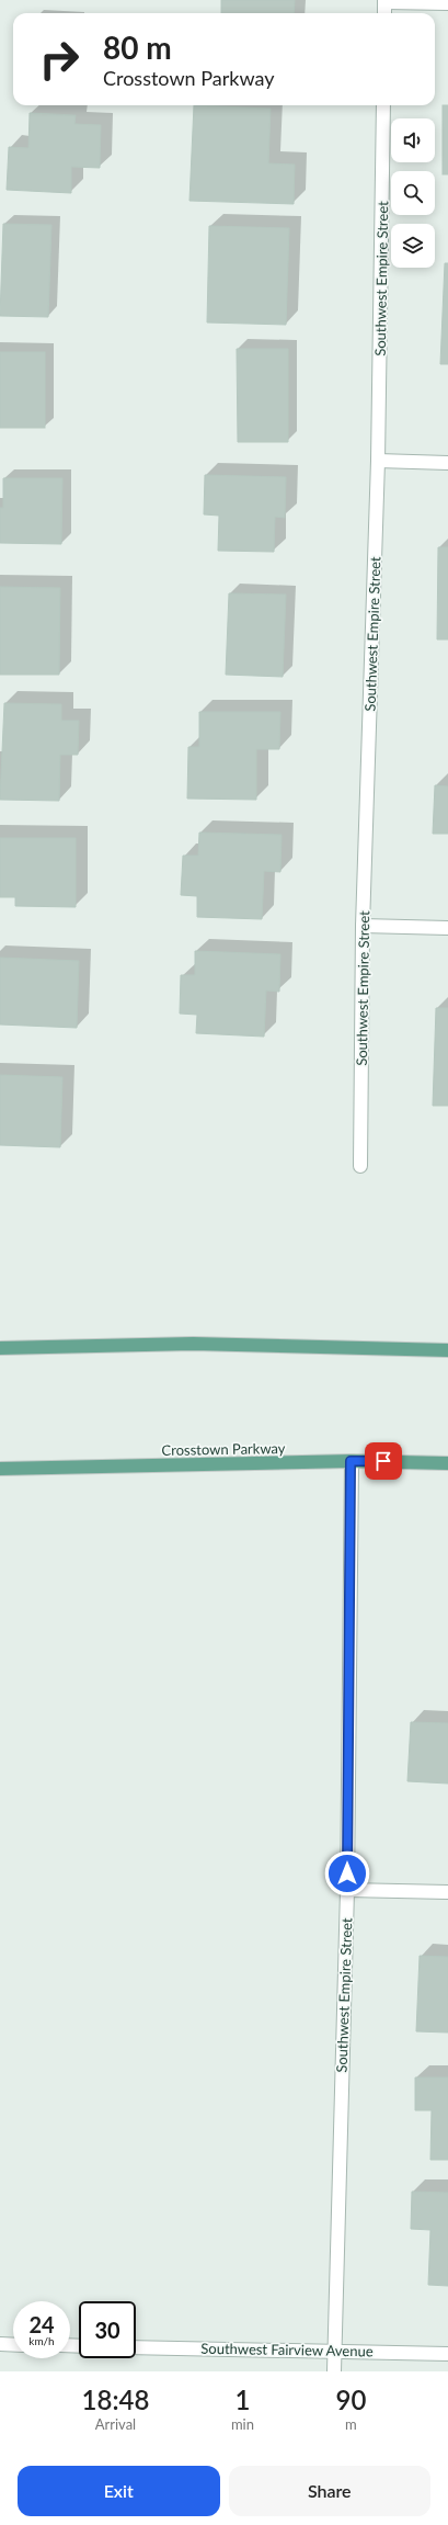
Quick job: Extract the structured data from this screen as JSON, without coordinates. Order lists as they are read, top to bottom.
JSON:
{
  "streets": {
    "main road": ["Crosstown Parkway"],
    "street": ["Southwest Empire Street", "Southwest Fairview Avenue"]
  },
  "crossings": [
    ["Southwest Empire Street", "Crosstown Parkway"],
    ["Southwest Empire Street", "Southwest Fairview Avenue"]
  ],
  "page": {
    "turn": ["80 m", "Crosstown Parkway"],
    "speed": "24 km/h",
    "limit": "30",
    "eta": [
      "18:48",
      "Arrival",
      "1",
      "min",
      "90",
      "m"
    ],
    "buttons": ["Exit", "Share"]
  }
}
